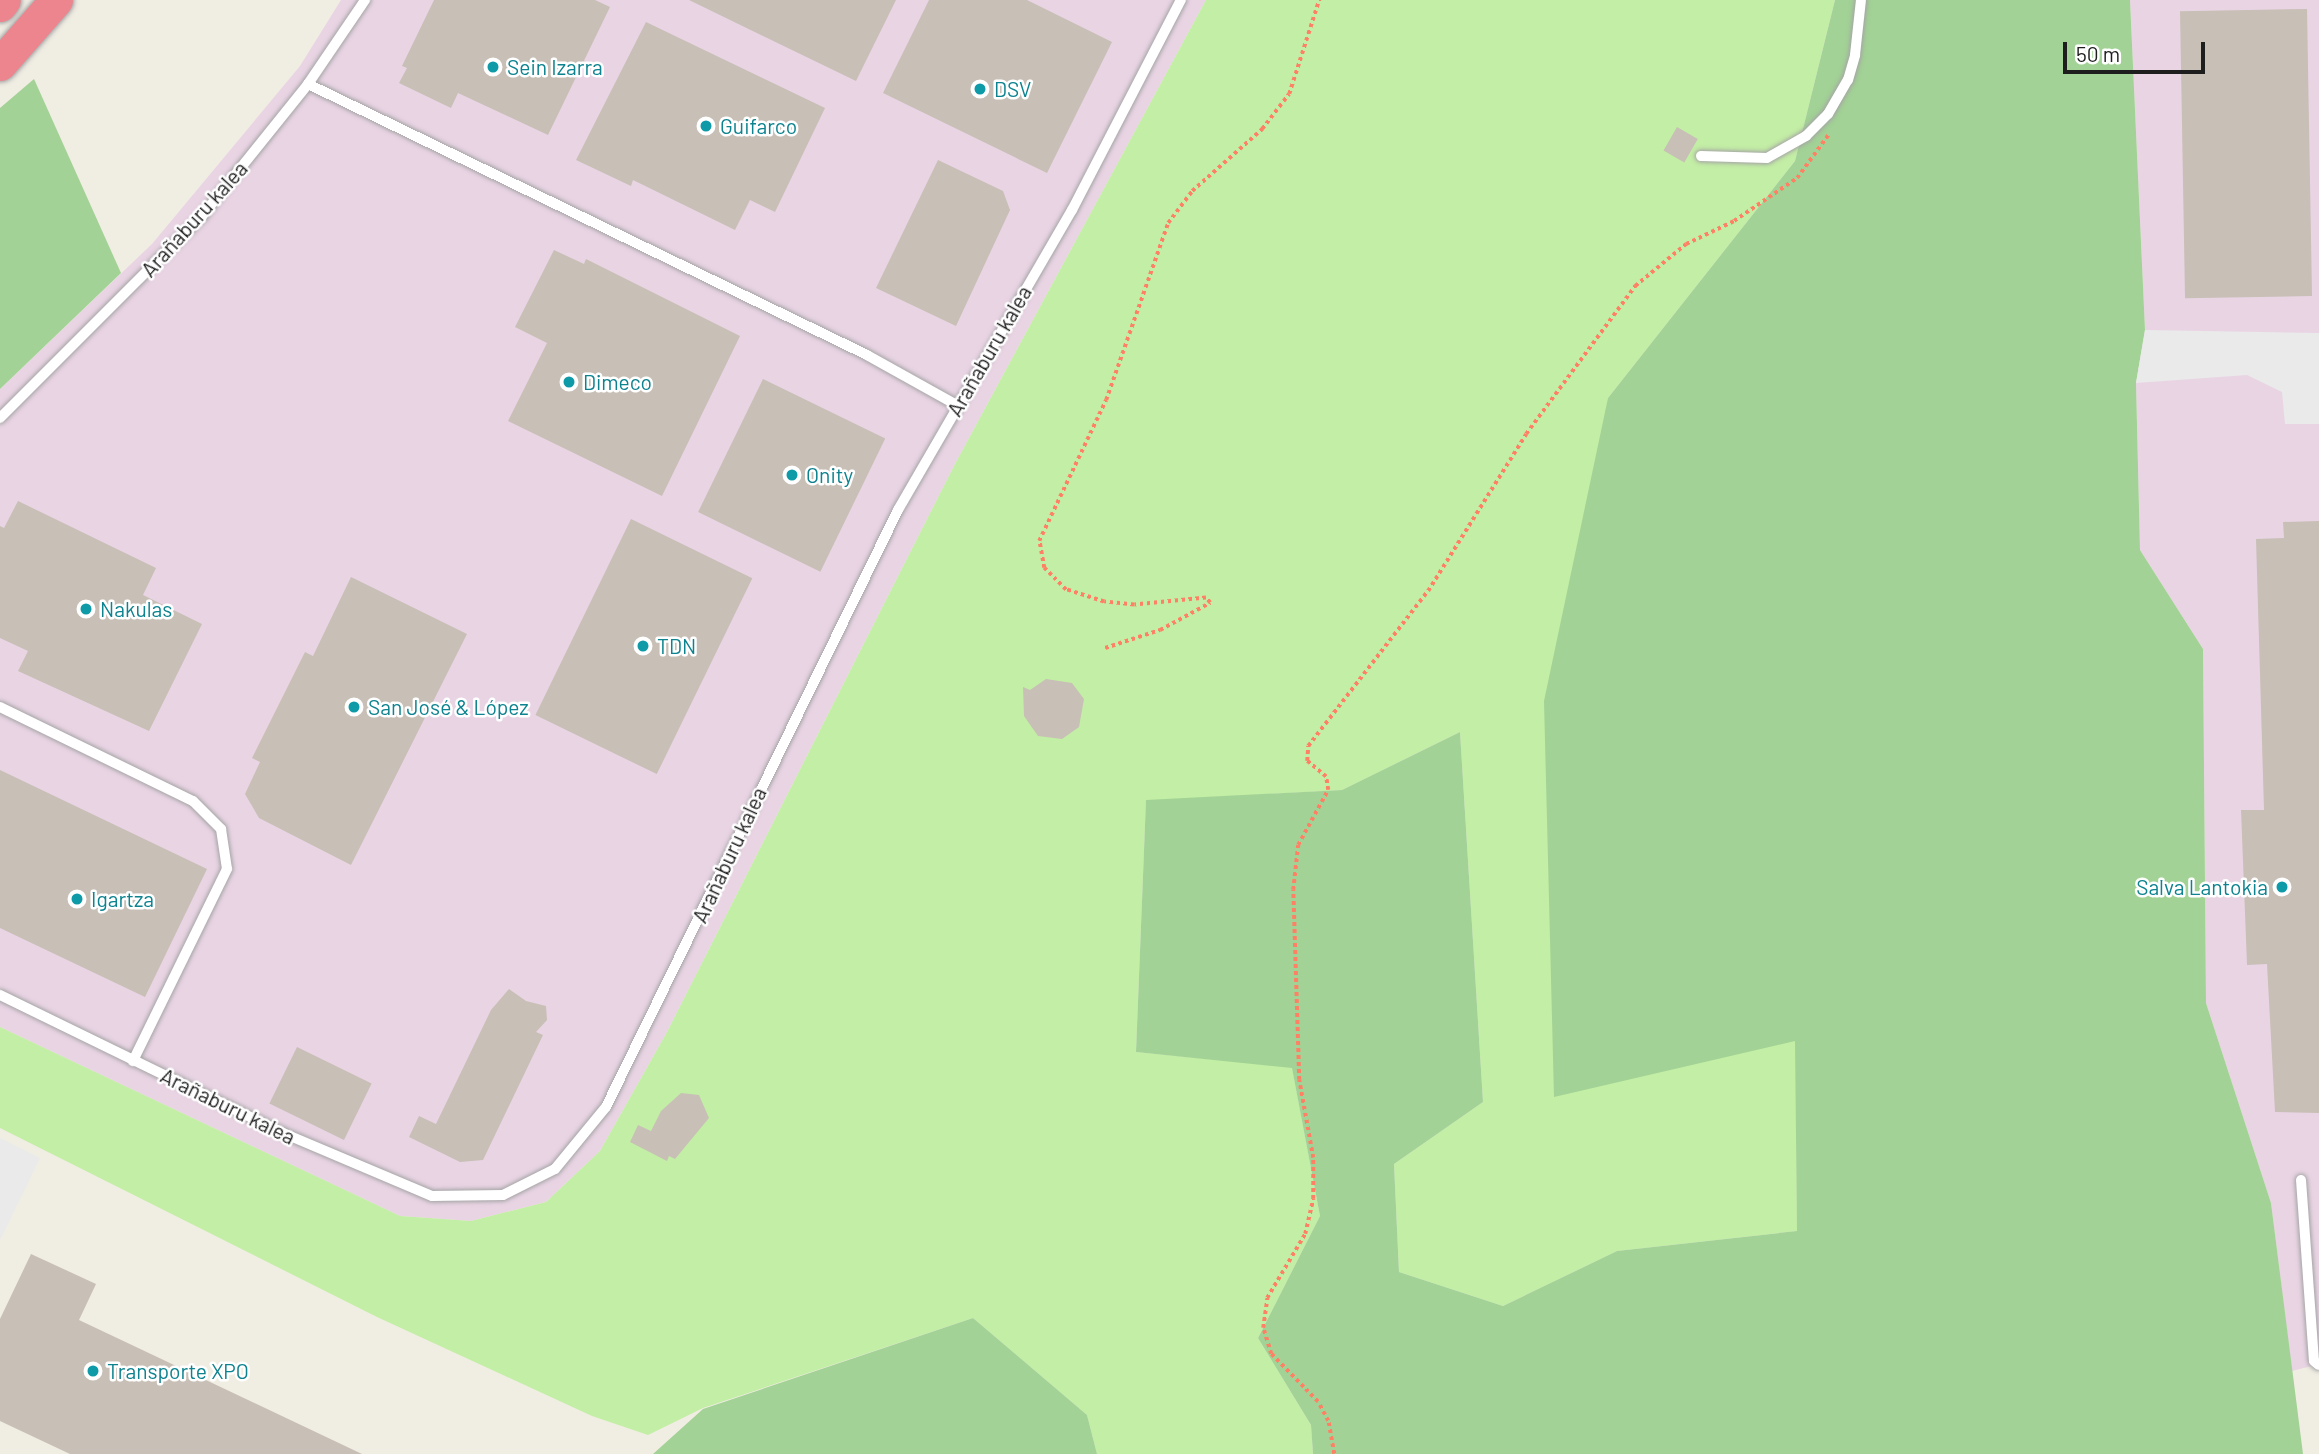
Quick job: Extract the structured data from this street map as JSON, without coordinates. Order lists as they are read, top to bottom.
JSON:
{
  "streets": {
    "lane": ["Arañaburu kalea"]
  },
  "places": [
    "Sein Izarra",
    "DSV",
    "Guifarco",
    "Dimeco",
    "Onity",
    "Nakulas",
    "TDN",
    "San José & López",
    "Salva Lantokia",
    "Igartza",
    "Transporte XPO"
  ],
  "scale_bar": "50 m"
}
